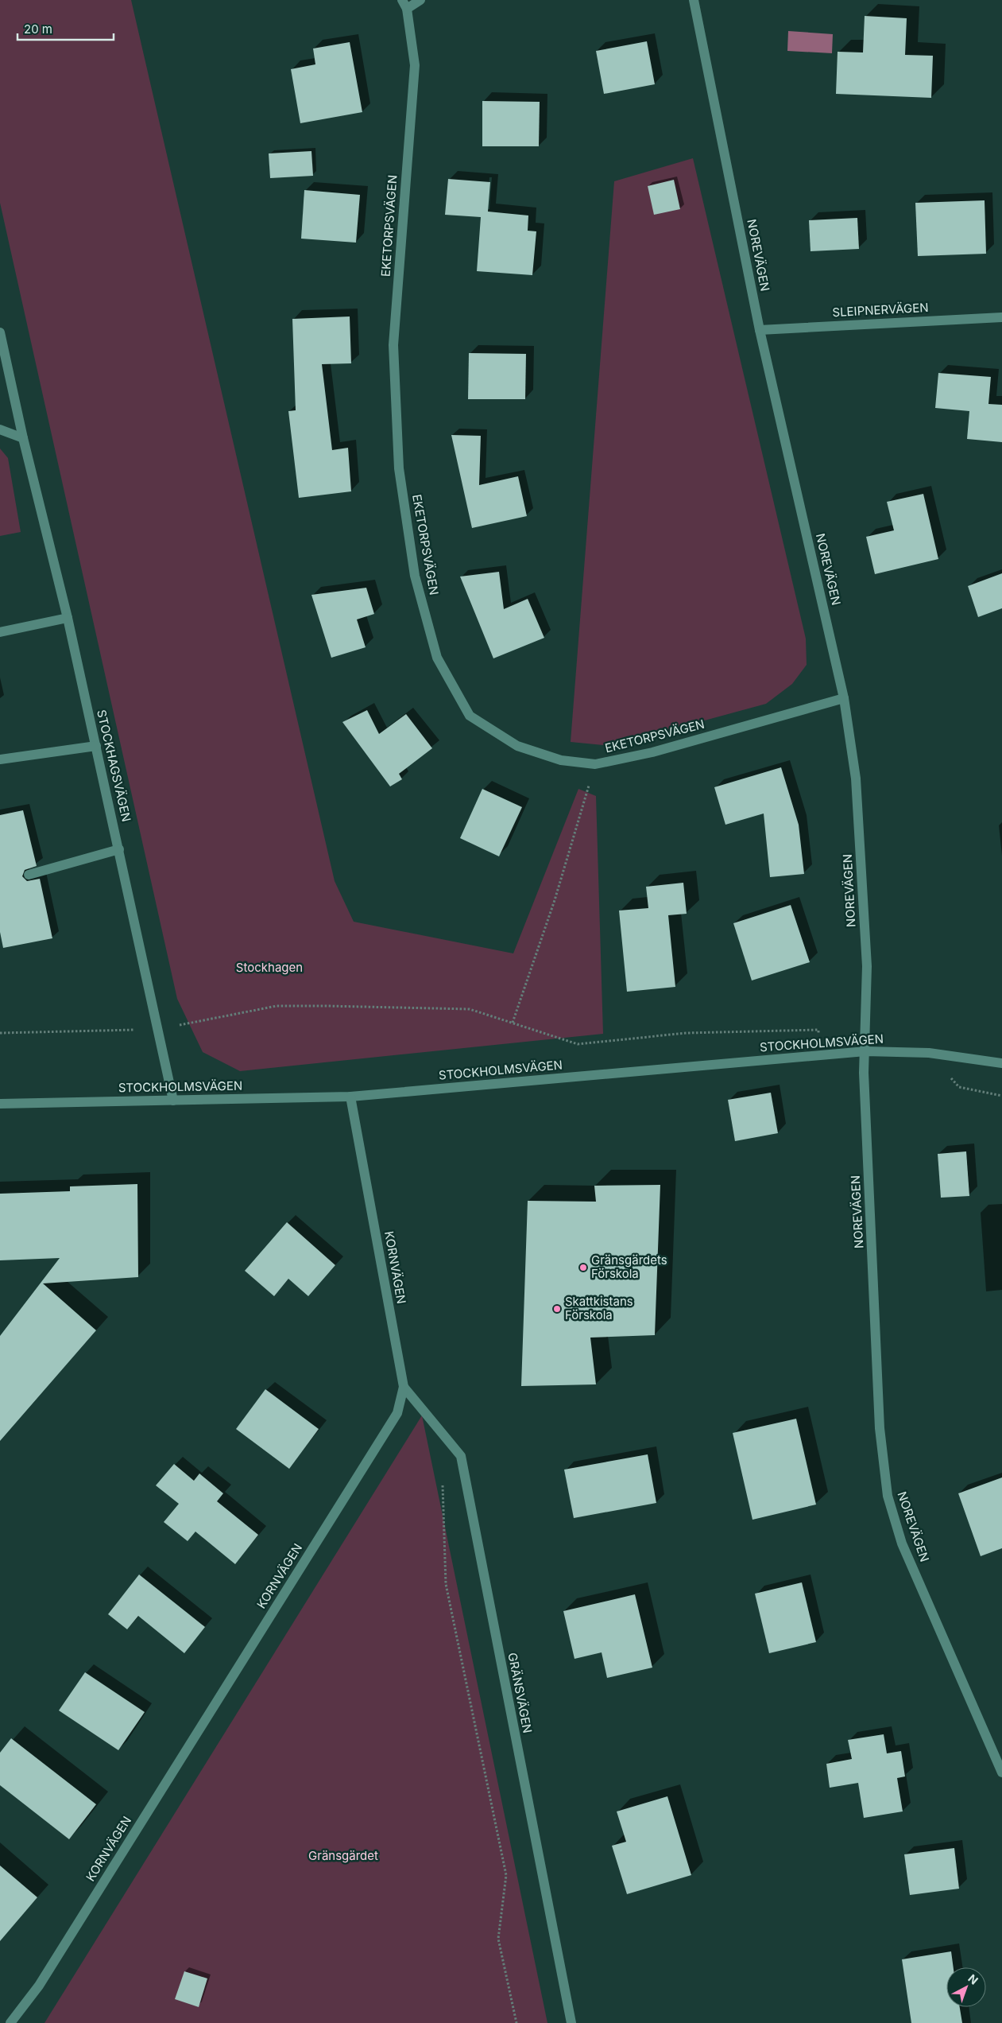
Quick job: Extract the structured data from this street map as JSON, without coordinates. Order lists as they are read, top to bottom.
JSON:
{
  "streets": {
    "street": [
      "EKETORPSVÄGEN",
      "NOREVÄGEN",
      "SLEIPNERVÄGEN",
      "STOCKHAGSVÄGEN",
      "STOCKHOLMSVÄGEN",
      "KORNVÄGEN",
      "GRÄNSVÄGEN"
    ]
  },
  "crossings": [
    ["EKETORPSVÄGEN", "NOREVÄGEN"],
    ["NOREVÄGEN", "SLEIPNERVÄGEN"],
    ["NOREVÄGEN", "STOCKHOLMSVÄGEN"],
    ["STOCKHAGSVÄGEN", "STOCKHOLMSVÄGEN"],
    ["STOCKHOLMSVÄGEN", "KORNVÄGEN"],
    ["KORNVÄGEN", "GRÄNSVÄGEN"]
  ],
  "parks": ["Stockhagen", "Gränsgärdet"],
  "places": ["Gränsgärdets Förskola", "Skattkistans Förskola"],
  "scale_bar": "20 m",
  "north": "top right"
}
